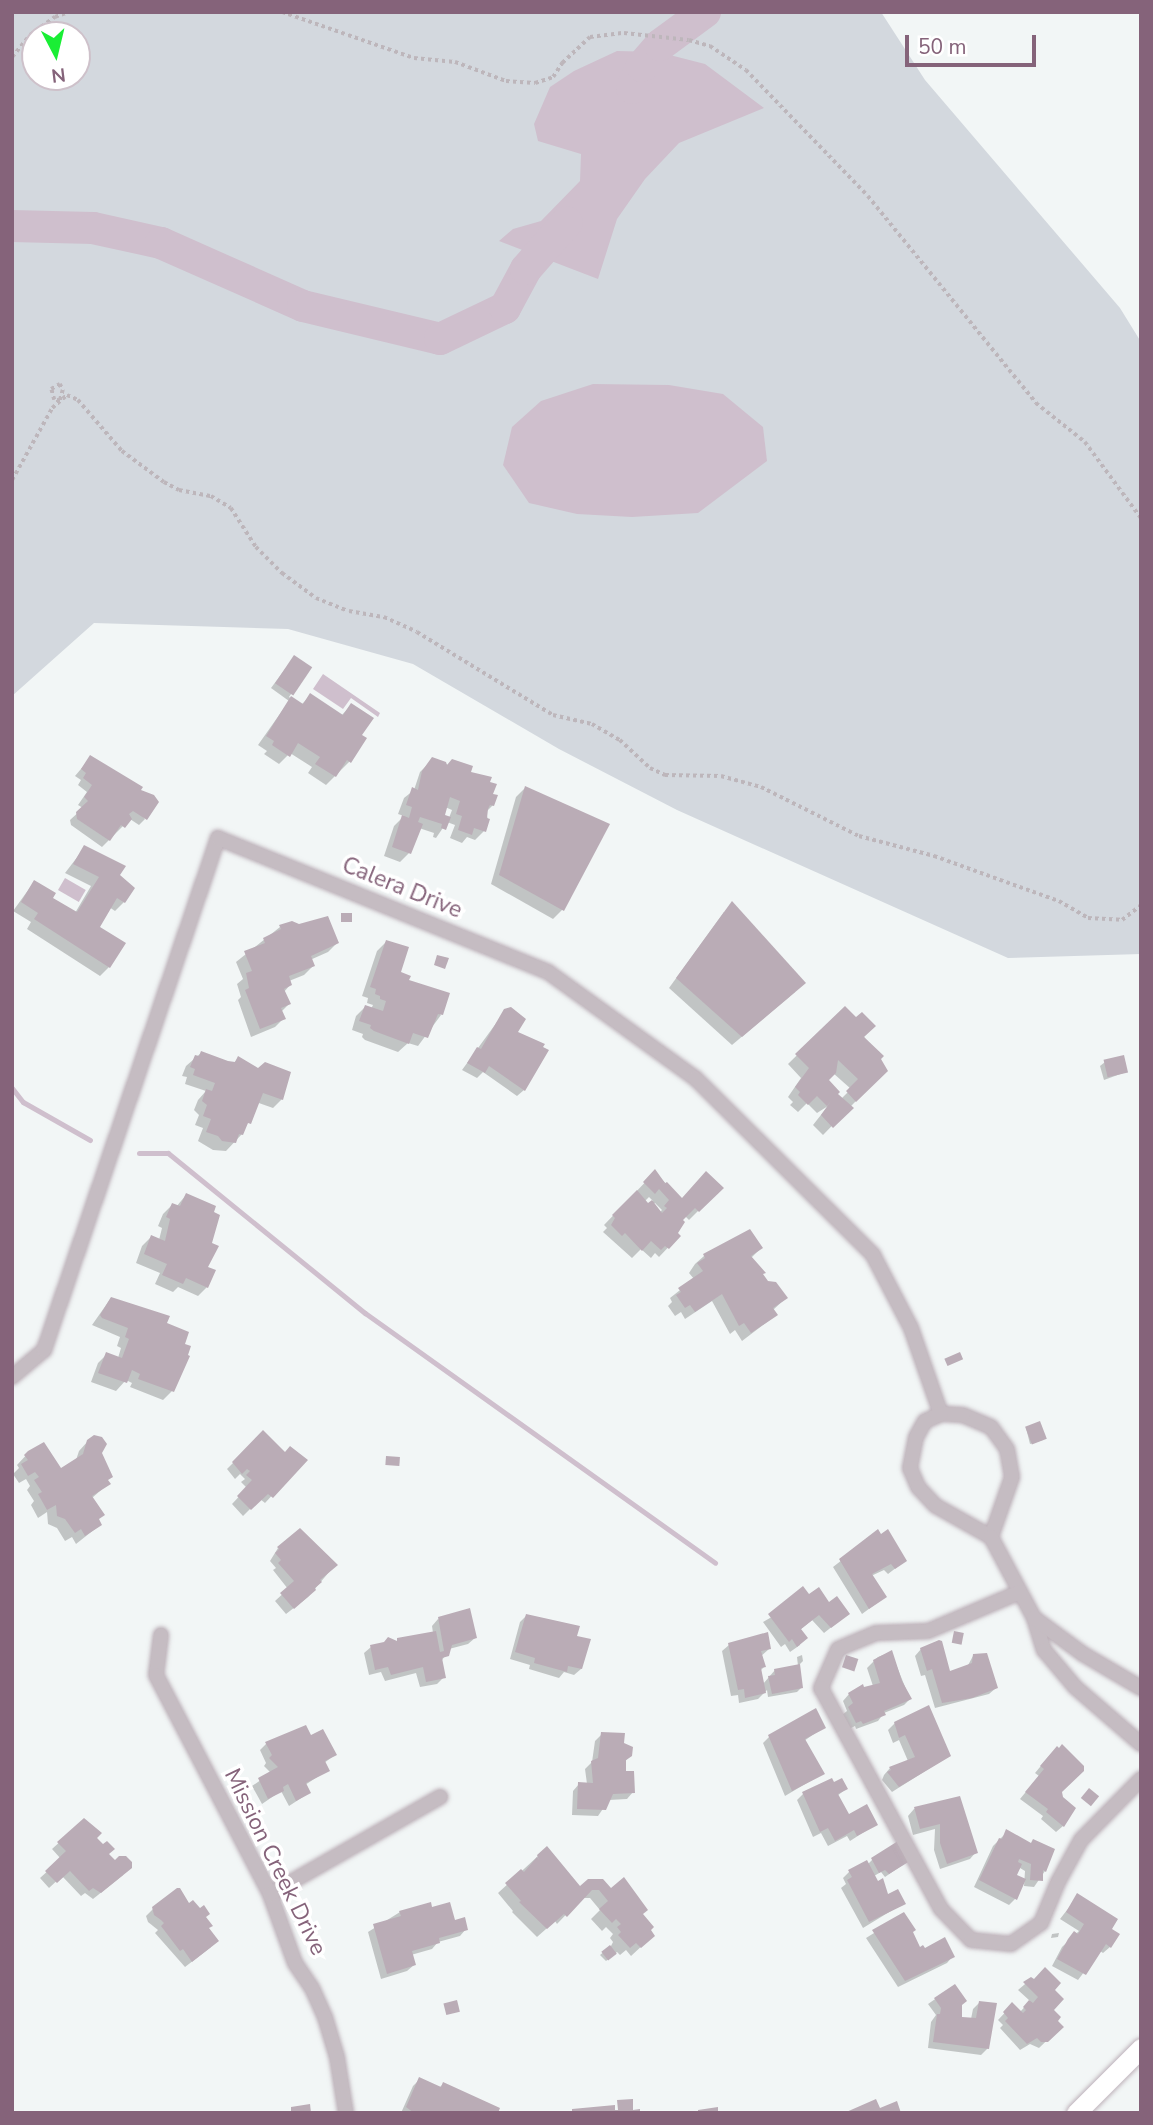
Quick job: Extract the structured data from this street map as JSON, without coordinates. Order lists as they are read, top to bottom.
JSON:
{
  "streets": {
    "street": ["Calera Drive", "Mission Creek Drive"]
  },
  "scale_bar": "50 m",
  "north": "bottom"
}
